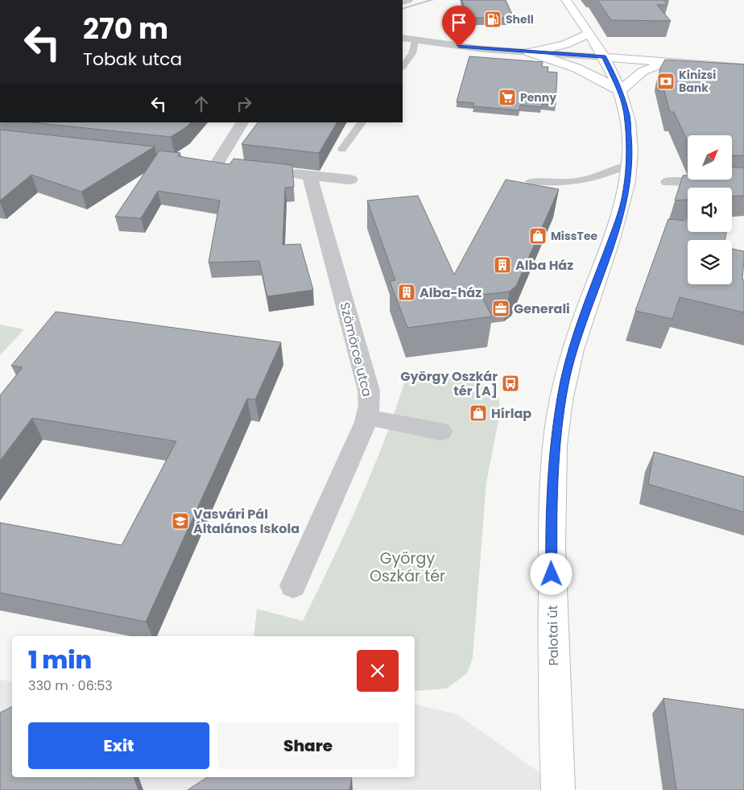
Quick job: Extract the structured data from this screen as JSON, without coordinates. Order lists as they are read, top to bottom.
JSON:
{
  "streets": {
    "main road": ["Palotai út"],
    "street": ["Szömörce utca"]
  },
  "parks": ["György Oszkár tér"],
  "places": {
    "fuel station": ["Shell"],
    "bank": ["Kinizsi Bank"],
    "supermarket": ["Penny"],
    "shop": ["MissTee", "Hírlap"],
    "building": ["Alba Ház", "Alba-ház"],
    "office": ["Generali"],
    "bus stop": ["György Oszkár tér [A]"],
    "school or university": ["Vasvári Pál Általános Iskola"]
  },
  "north": "top right",
  "page": {
    "turn": ["270 m", "Tobak utca"],
    "heading": ["1 min", "330 m · 06:53"],
    "buttons": ["Exit", "Share"]
  }
}
